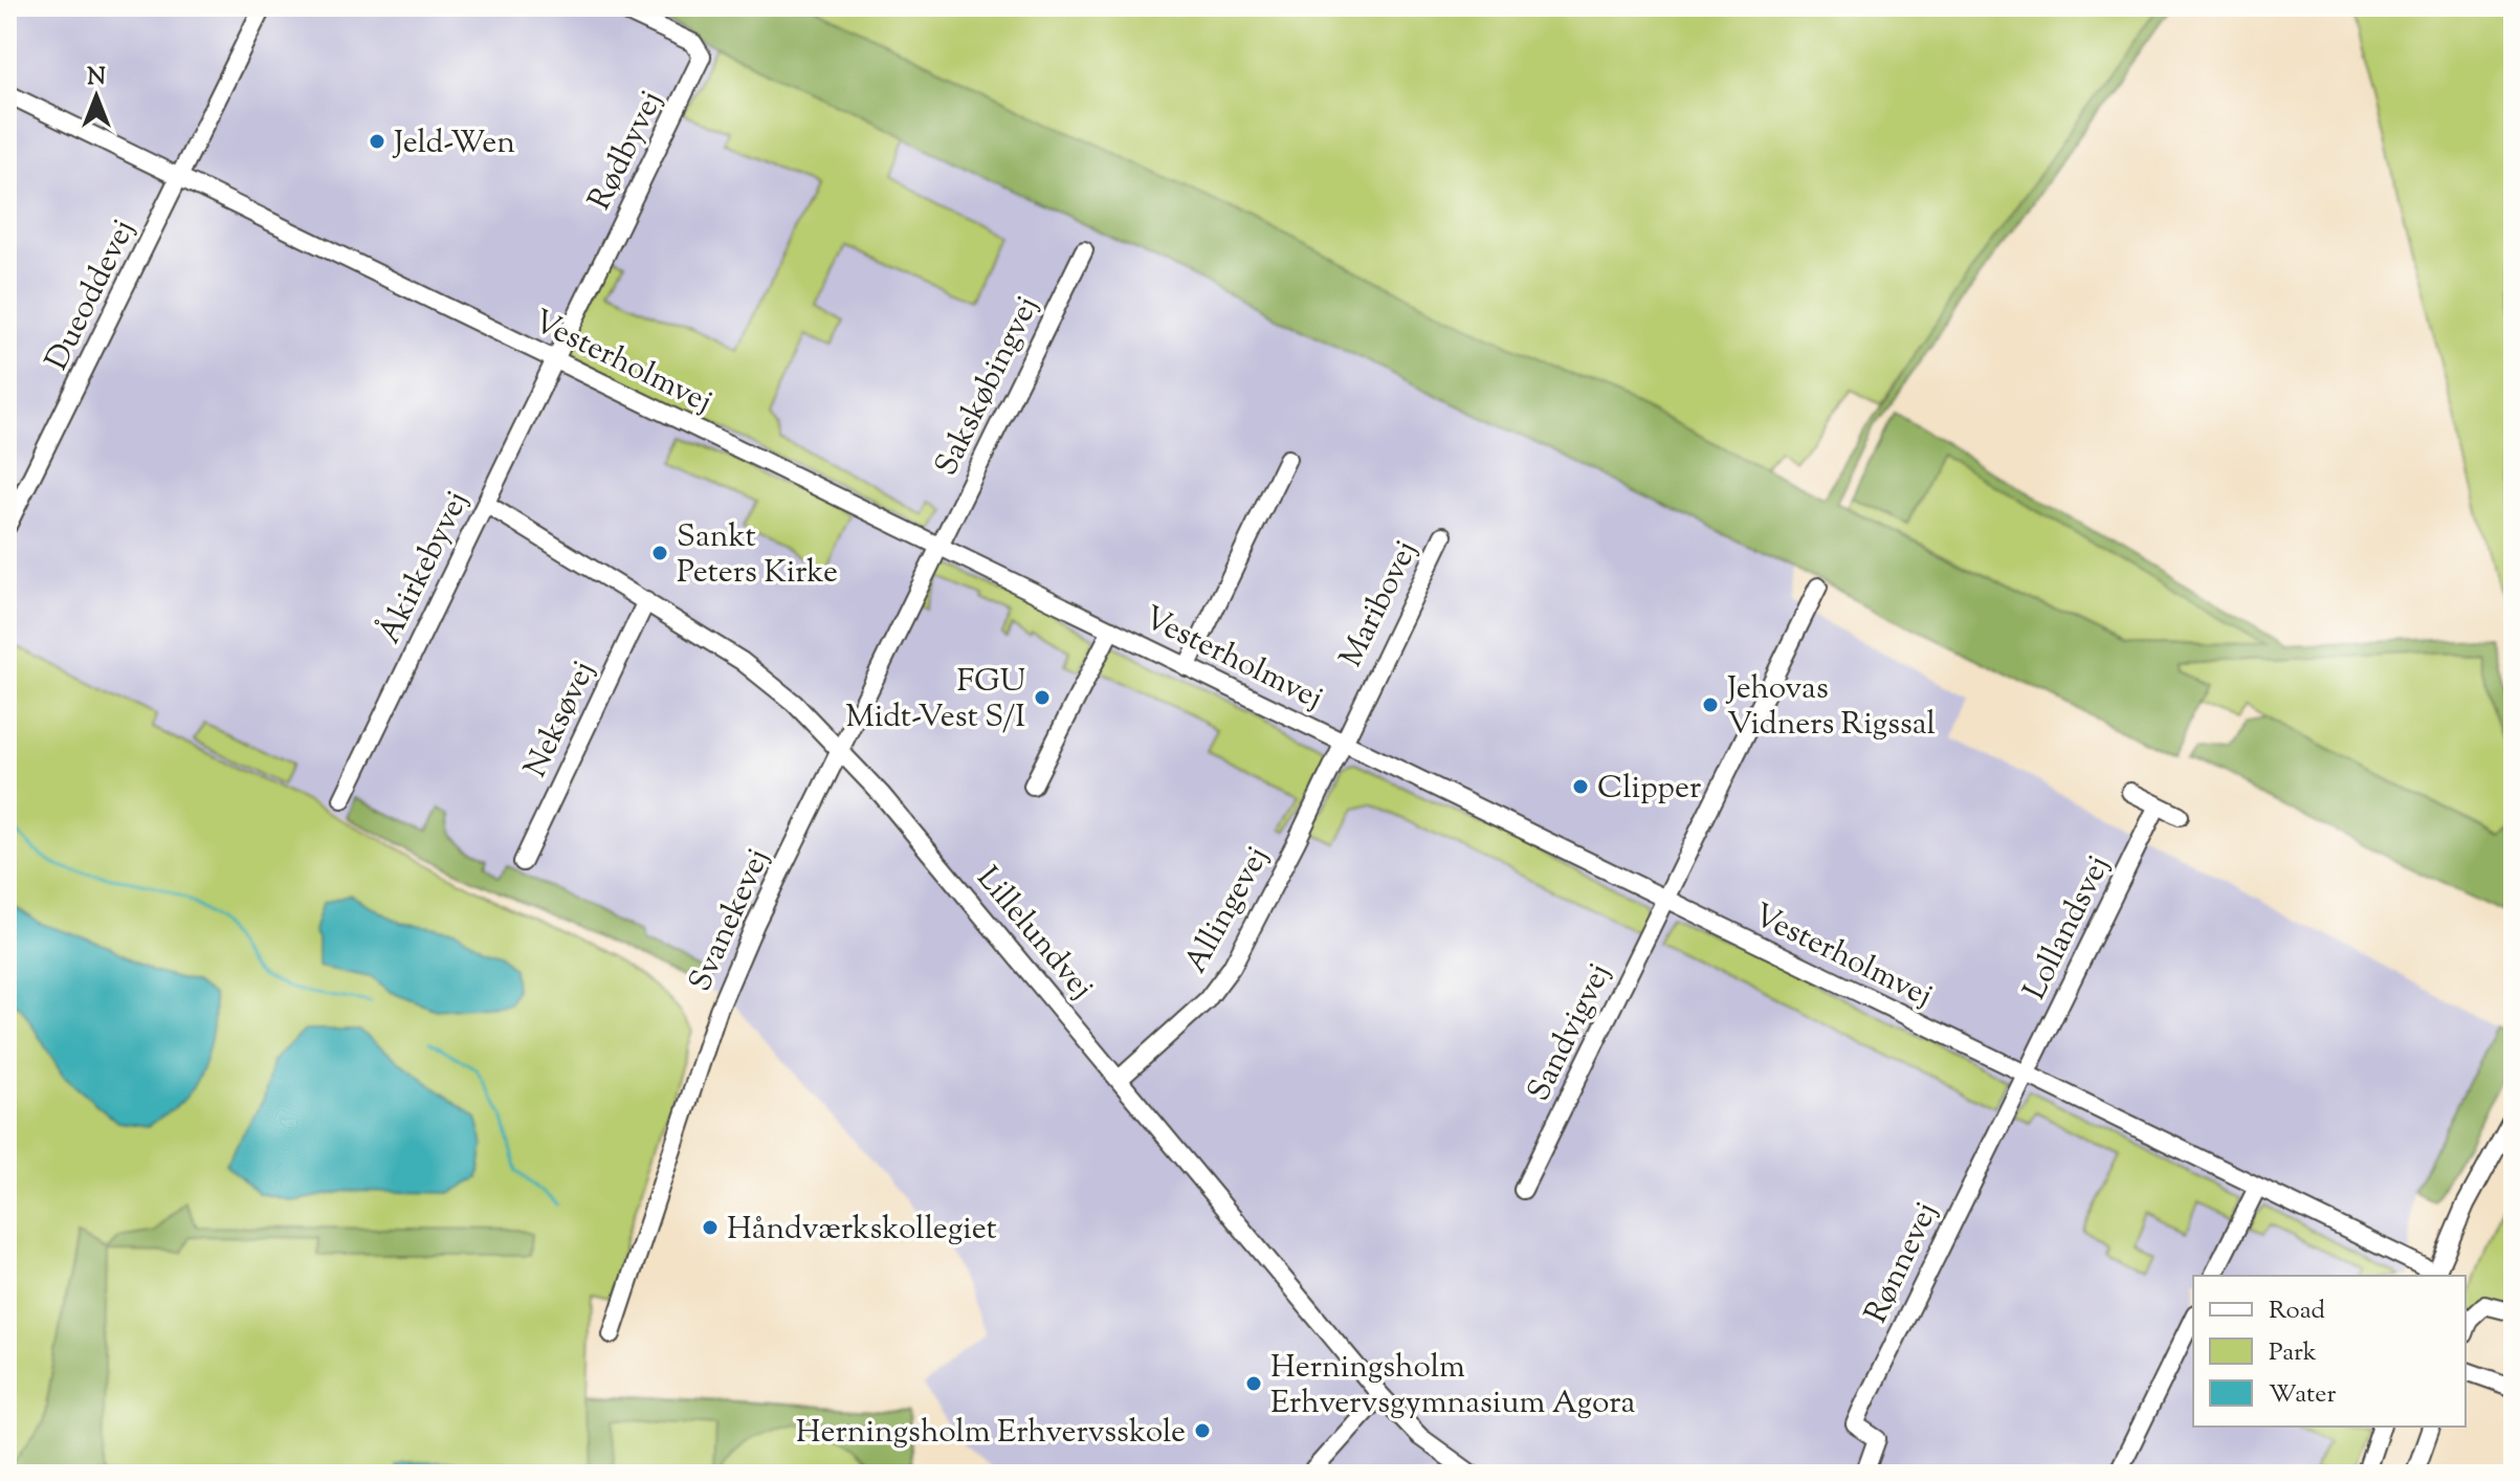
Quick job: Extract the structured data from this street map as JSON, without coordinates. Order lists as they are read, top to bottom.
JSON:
{
  "streets": {
    "street": [
      "Rødbyvej",
      "Dueoddevej",
      "Vesterholmvej",
      "Sakskøbingvej",
      "Åkirkebyvej",
      "Maribovej",
      "Neksøvej",
      "Allingevej",
      "Svanekevej",
      "Lollandsvej",
      "Lillelundvej",
      "Sandvigvej",
      "Rønnevej"
    ]
  },
  "crossings": [
    ["Rødbyvej", "Vesterholmvej"],
    ["Rødbyvej", "Åkirkebyvej"],
    ["Dueoddevej", "Vesterholmvej"],
    ["Vesterholmvej", "Sakskøbingvej"],
    ["Vesterholmvej", "Åkirkebyvej"],
    ["Vesterholmvej", "Maribovej"],
    ["Vesterholmvej", "Allingevej"],
    ["Vesterholmvej", "Svanekevej"],
    ["Vesterholmvej", "Lollandsvej"],
    ["Vesterholmvej", "Sandvigvej"],
    ["Vesterholmvej", "Rønnevej"],
    ["Sakskøbingvej", "Svanekevej"],
    ["Åkirkebyvej", "Lillelundvej"],
    ["Maribovej", "Allingevej"],
    ["Neksøvej", "Lillelundvej"],
    ["Allingevej", "Lillelundvej"],
    ["Svanekevej", "Lillelundvej"],
    ["Lollandsvej", "Rønnevej"]
  ],
  "places": [
    "Jeld-Wen",
    "Sankt Peters Kirke",
    "FGU Midt-Vest S/I",
    "Jehovas Vidners Rigssal",
    "Clipper",
    "Håndværkskollegiet",
    "Herningsholm Erhvervsgymnasium Agora",
    "Herningsholm Erhvervsskole"
  ],
  "legend": ["Road", "Park", "Water"],
  "north": "top"
}
